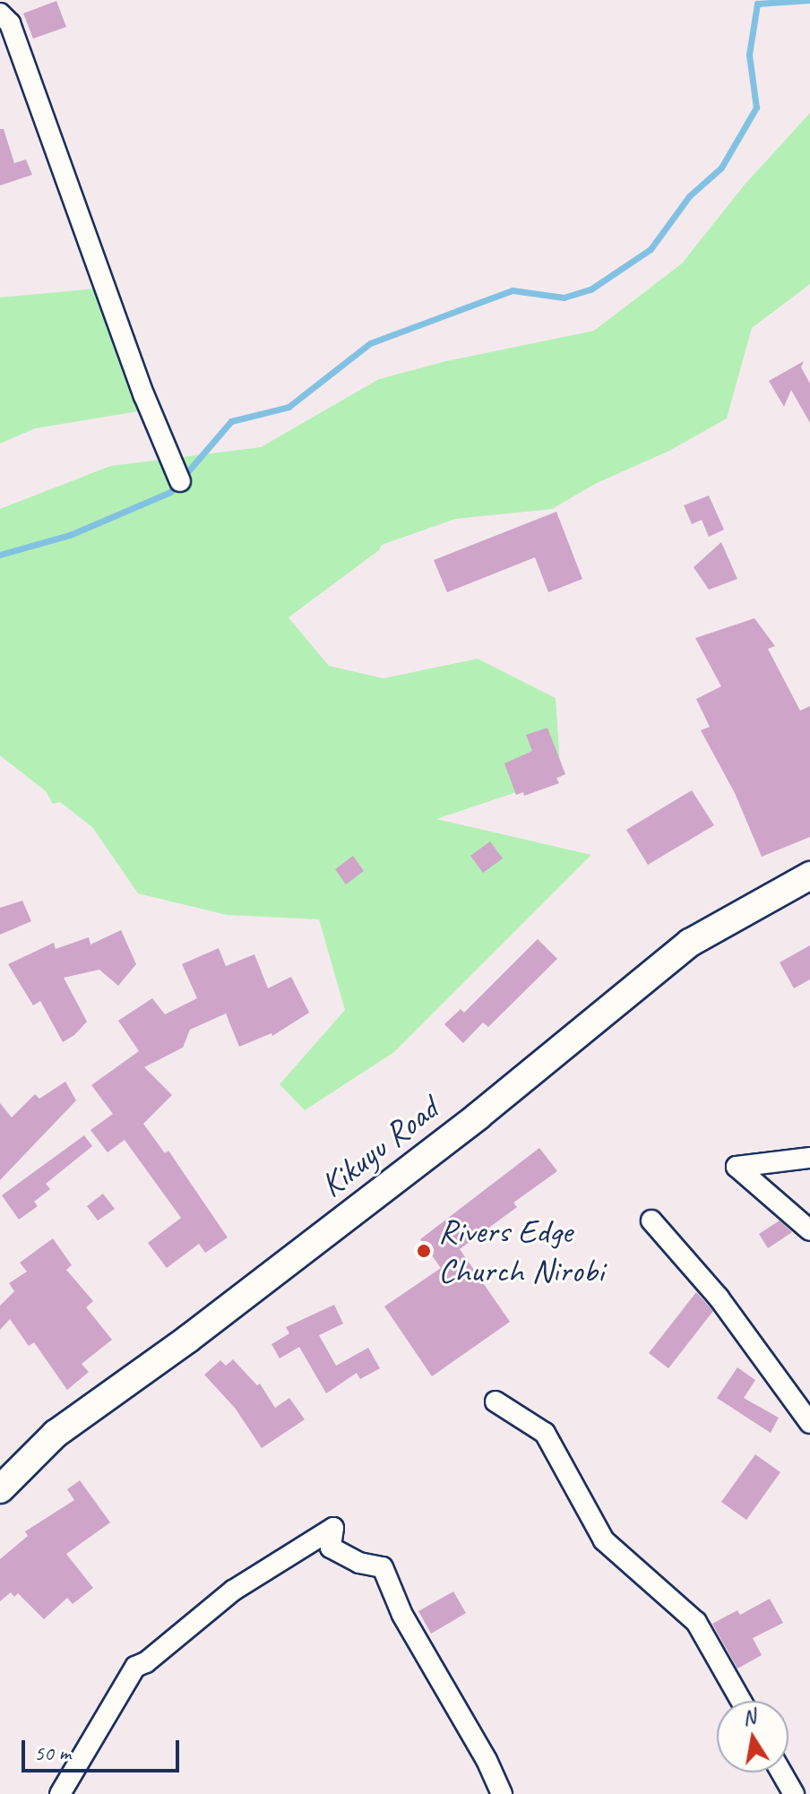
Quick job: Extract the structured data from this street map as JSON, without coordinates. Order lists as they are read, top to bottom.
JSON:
{
  "streets": {
    "main road": ["Kikuyu Road"]
  },
  "places": ["Rivers Edge Church Nirobi"],
  "scale_bar": "50 m",
  "north": "top"
}
